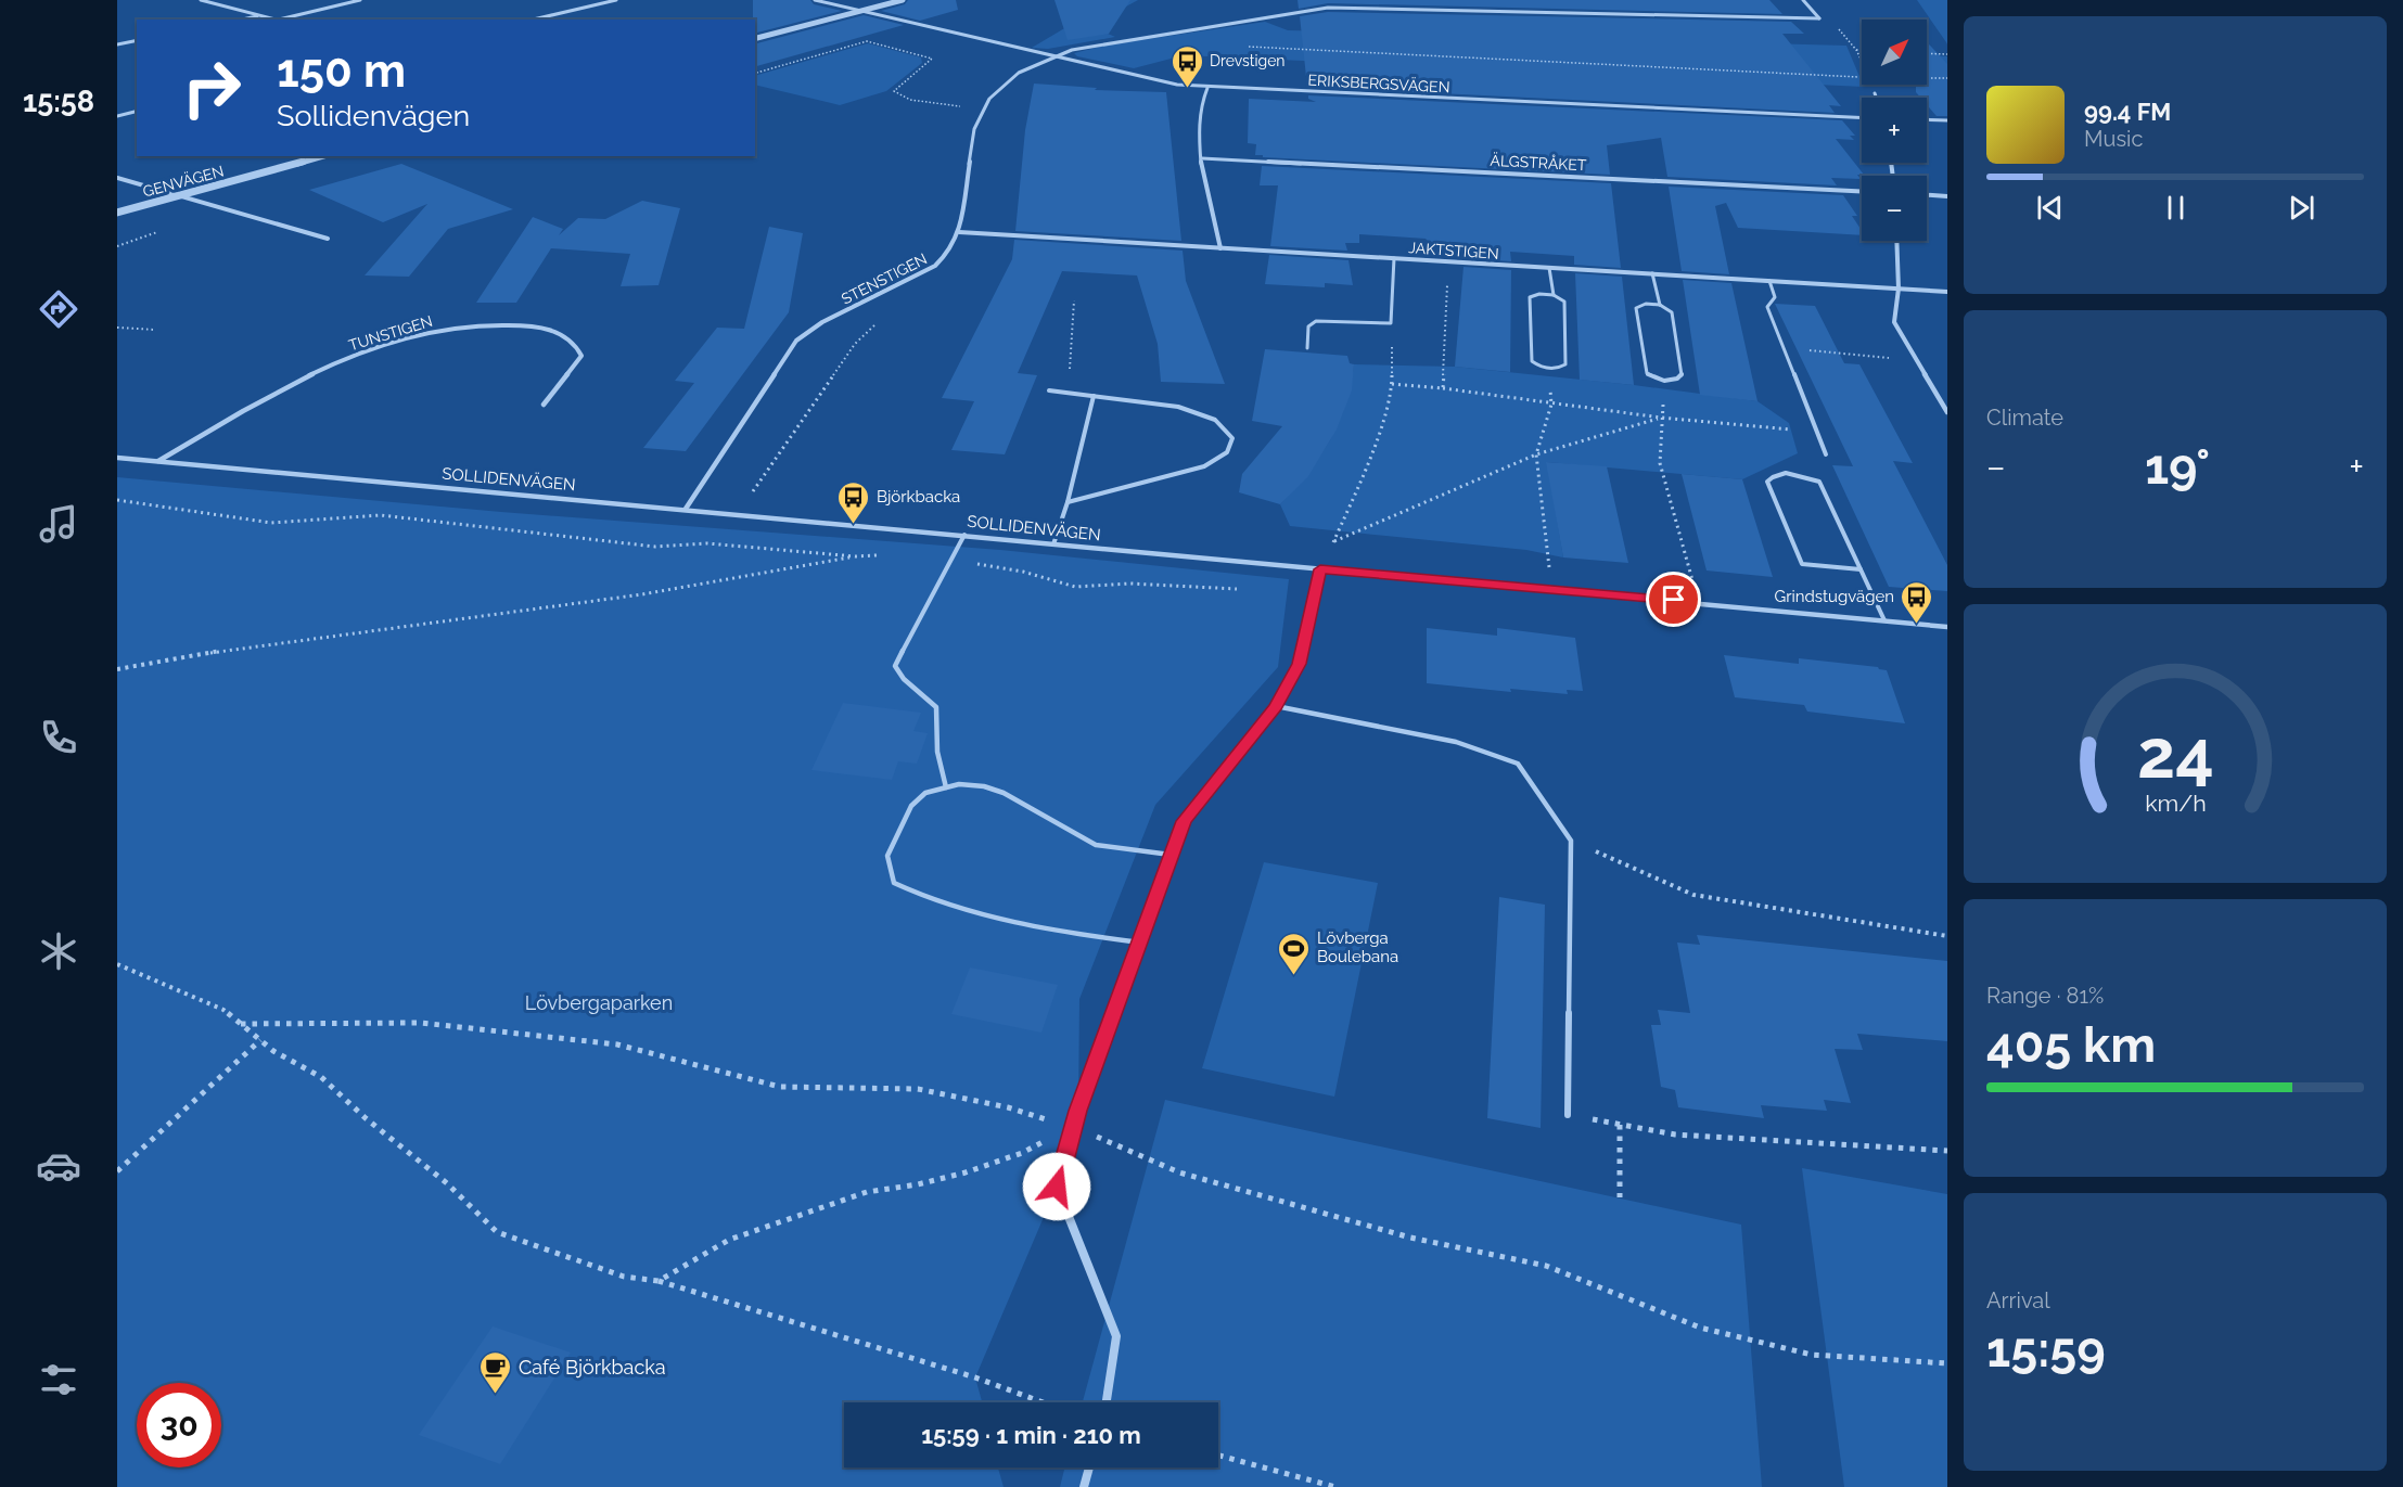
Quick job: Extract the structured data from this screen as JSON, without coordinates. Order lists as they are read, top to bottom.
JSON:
{
  "streets": {
    "street": [
      "ERIKSBERGSVÄGEN",
      "ÄLGSTRÅKET",
      "GENVÄGEN",
      "JAKTSTIGEN",
      "STENSTIGEN",
      "TUNSTIGEN",
      "SOLLIDENVÄGEN"
    ]
  },
  "crossings": [
    ["ERIKSBERGSVÄGEN", "STENSTIGEN"],
    ["JAKTSTIGEN", "STENSTIGEN"],
    ["STENSTIGEN", "SOLLIDENVÄGEN"],
    ["TUNSTIGEN", "SOLLIDENVÄGEN"]
  ],
  "parks": ["Lövbergaparken"],
  "places": {
    "bus stop": ["Drevstigen", "Björkbacka", "Grindstugvägen"],
    "sports": ["Lövberga Boulebana"],
    "cafe": ["Café Björkbacka"]
  },
  "north": "top right",
  "page": {
    "tabs": "15:58",
    "map_buttons": ["+", "−"],
    "turn": ["150 m", "Sollidenvägen"],
    "song": ["99.4 FM", "Music"],
    "tile": [
      "Climate",
      ["Range · 81%", "405 km"],
      ["Arrival", "15:59"]
    ],
    "heat": ["−", "19°", "+"],
    "limit": "30",
    "trip": "15:59 · 1 min · 210 m",
    "gauge": ["24", "km/h"]
  }
}
